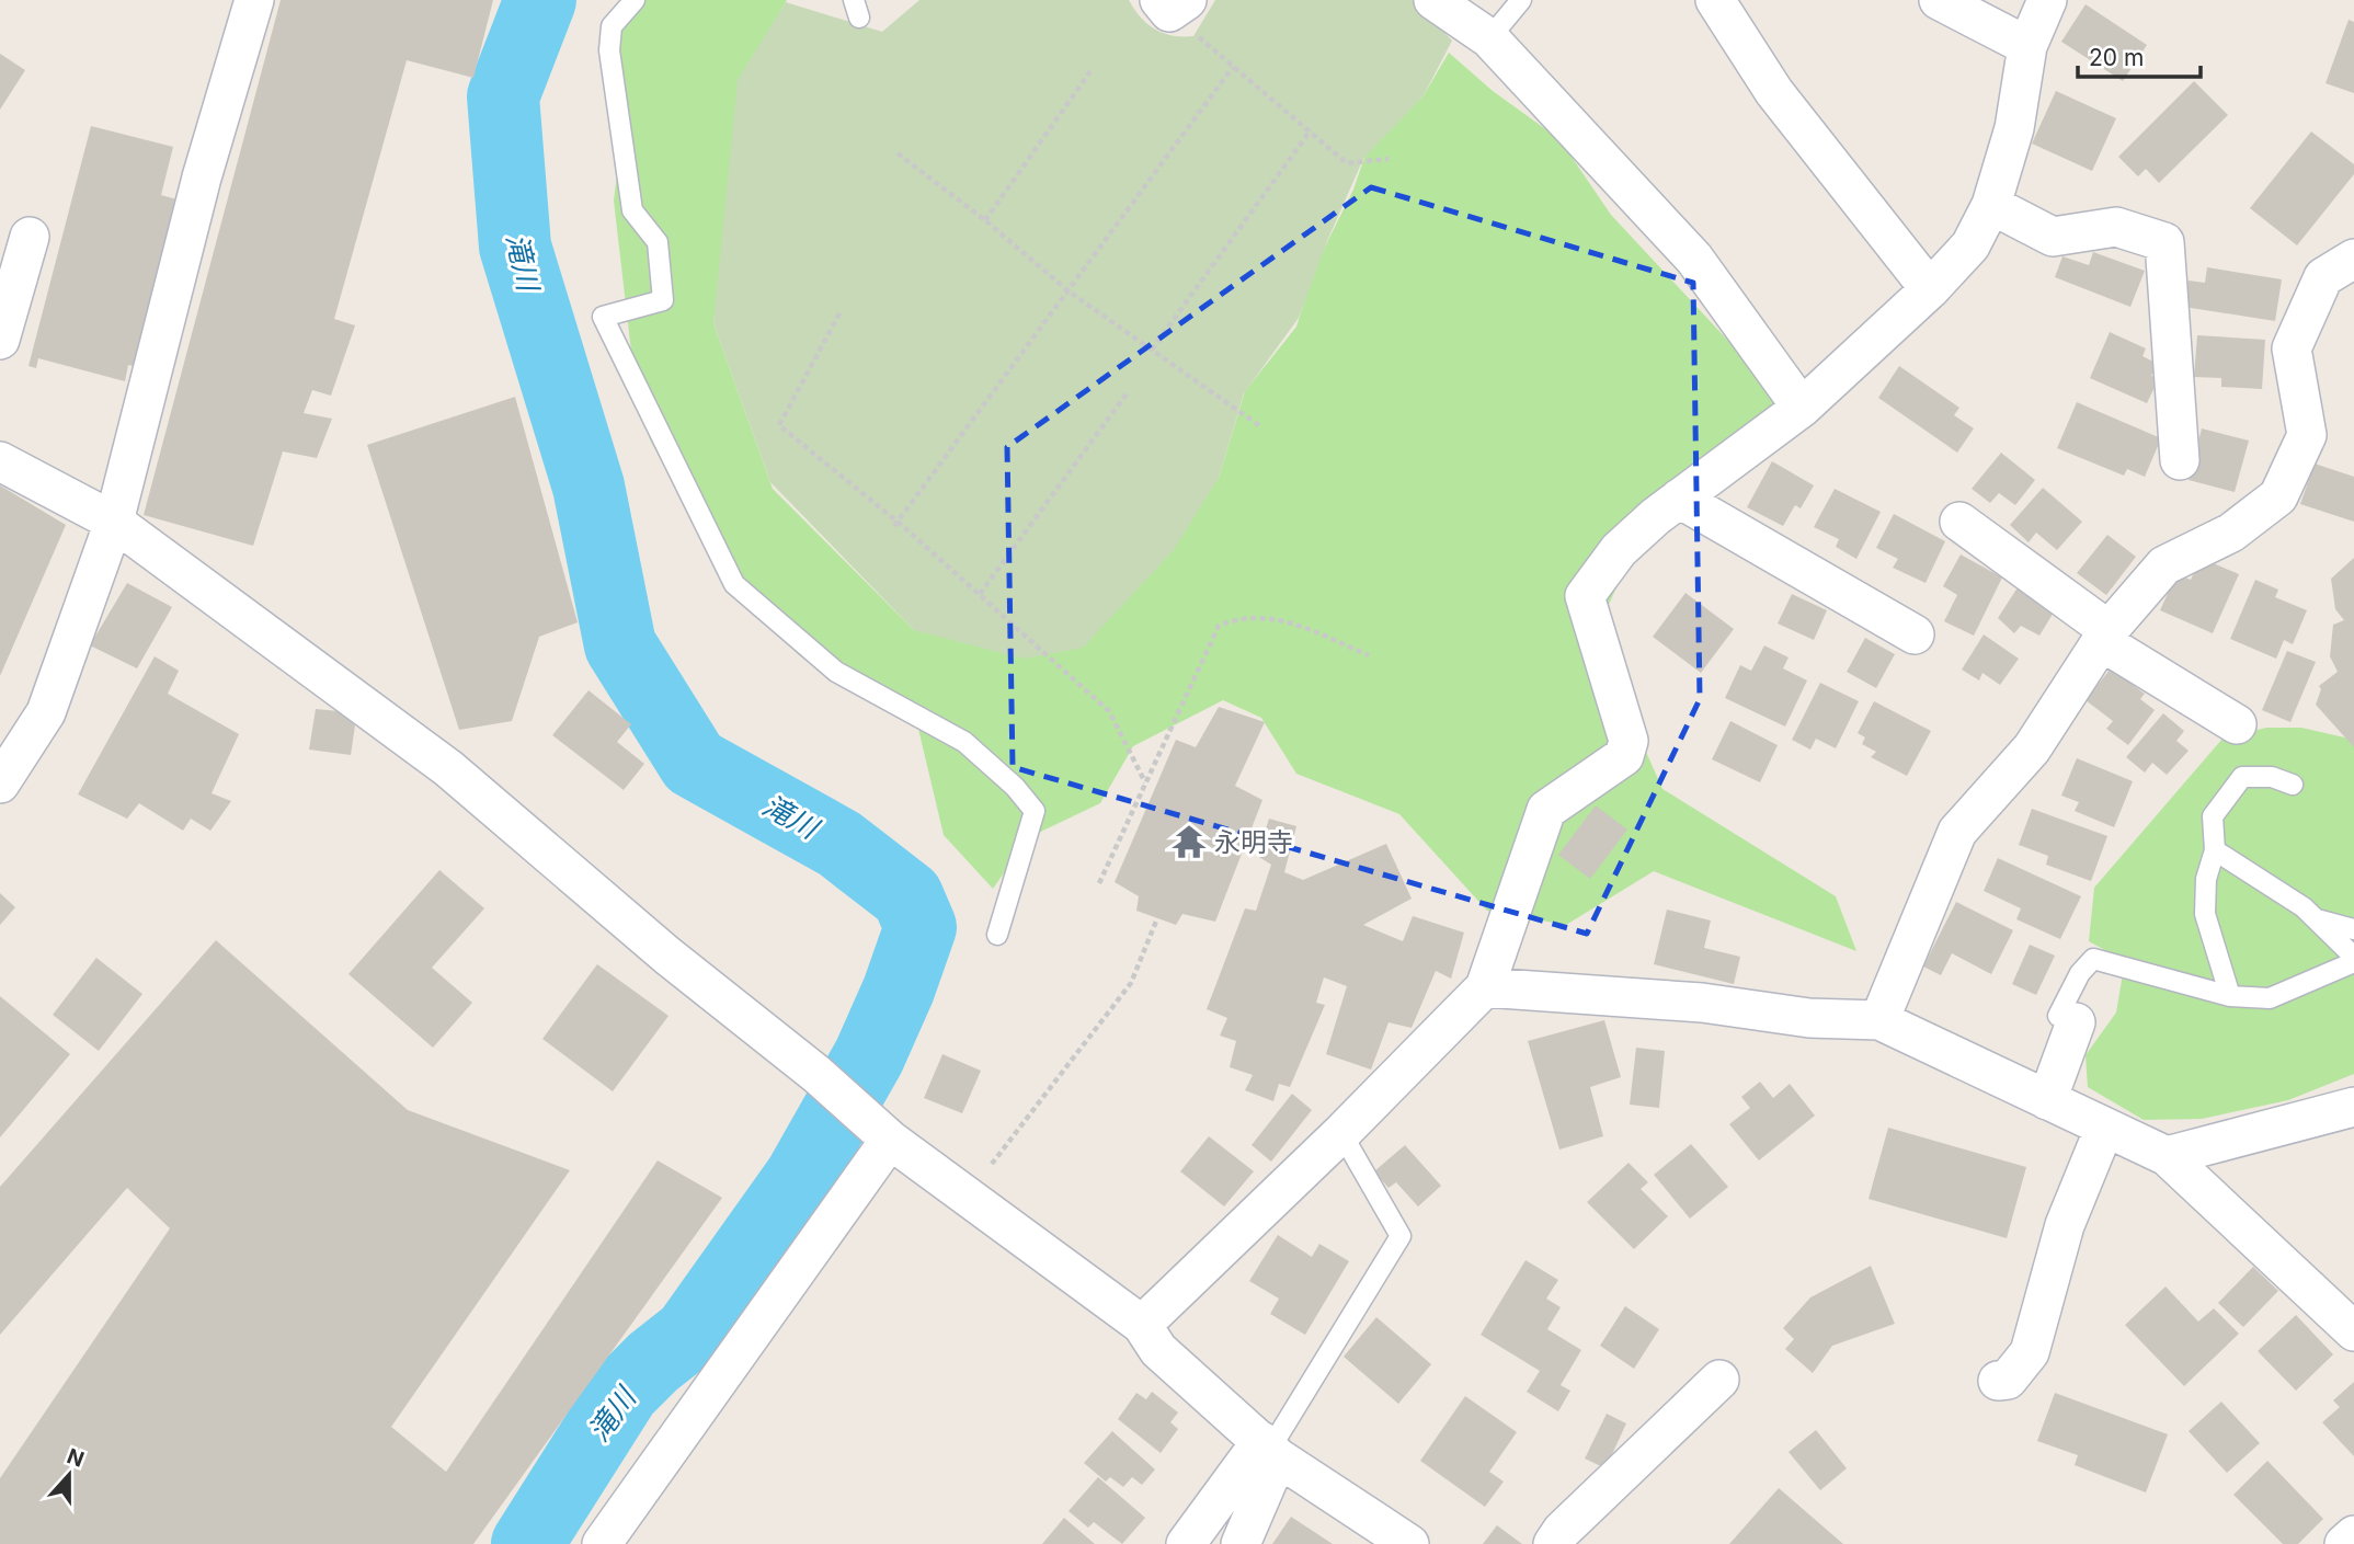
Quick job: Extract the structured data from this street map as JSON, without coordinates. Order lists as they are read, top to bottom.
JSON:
{
  "water": ["滝川"],
  "places": {
    "temple": ["永明寺"]
  },
  "scale_bar": "20 m",
  "north": "top"
}
